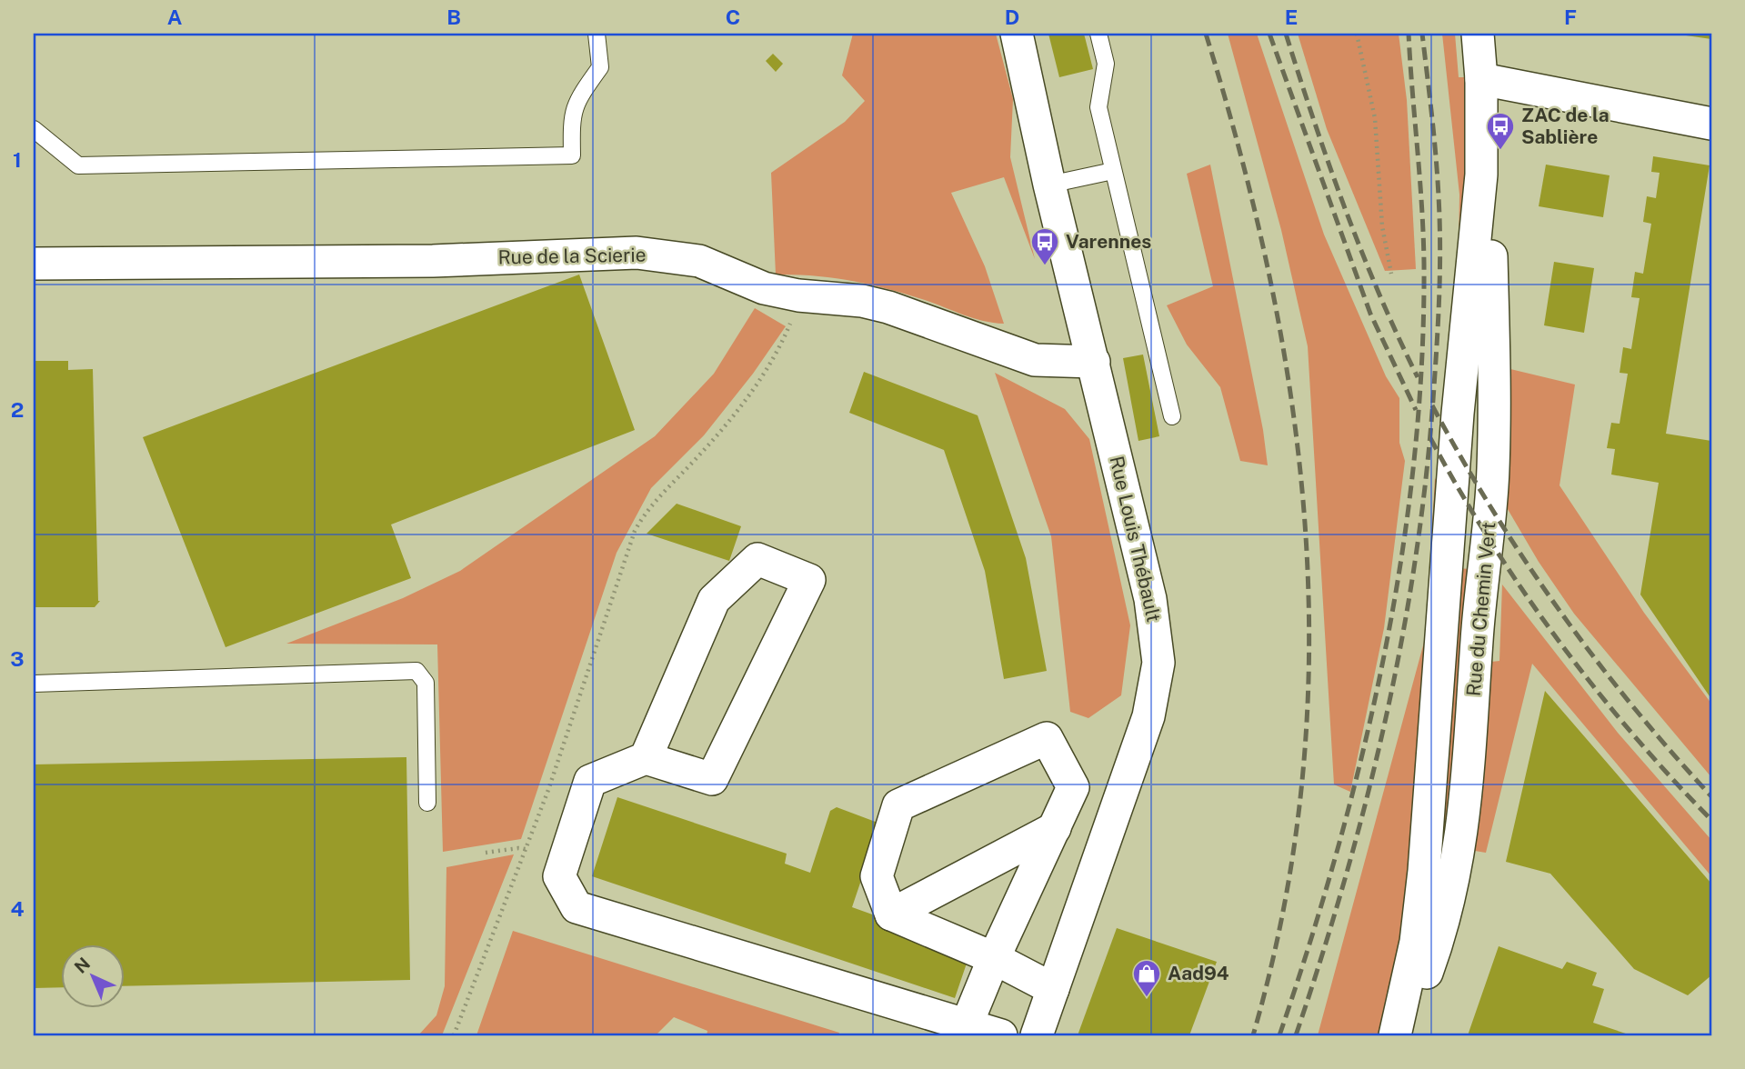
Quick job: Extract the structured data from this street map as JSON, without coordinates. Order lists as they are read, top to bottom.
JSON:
{
  "streets": {
    "street": ["Rue de la Scierie", "Rue Louis Thébault", "Rue du Chemin Vert"]
  },
  "crossings": [
    ["Rue de la Scierie", "Rue Louis Thébault"]
  ],
  "places": {
    "bus stop": ["ZAC de la Sablière", "Varennes"],
    "shop": ["Aad94"]
  },
  "north": "top left",
  "grid": {
    "columns": [
      "A",
      "B",
      "C",
      "D",
      "E",
      "F"
    ],
    "rows": [
      "1",
      "2",
      "3",
      "4"
    ]
  }
}
